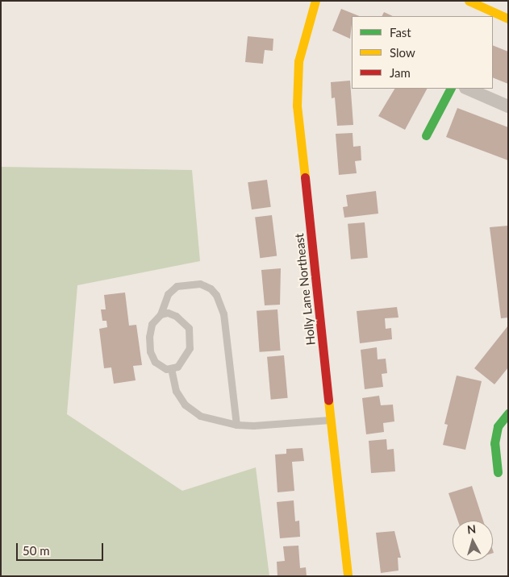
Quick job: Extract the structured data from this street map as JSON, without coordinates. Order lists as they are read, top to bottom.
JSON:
{
  "streets": {
    "street": ["Holly Lane Northeast"]
  },
  "legend": ["Fast", "Slow", "Jam"],
  "scale_bar": "50 m",
  "north": "top"
}
